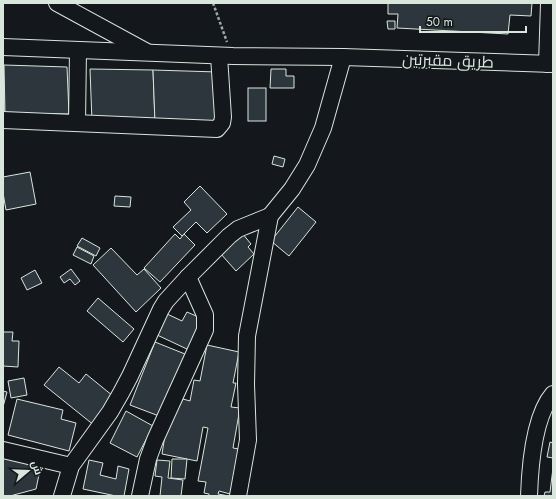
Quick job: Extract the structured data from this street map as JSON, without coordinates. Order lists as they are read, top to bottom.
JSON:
{
  "streets": {
    "street": ["طريق مقبرتين"]
  },
  "scale_bar": "50 m",
  "north": "right"
}
